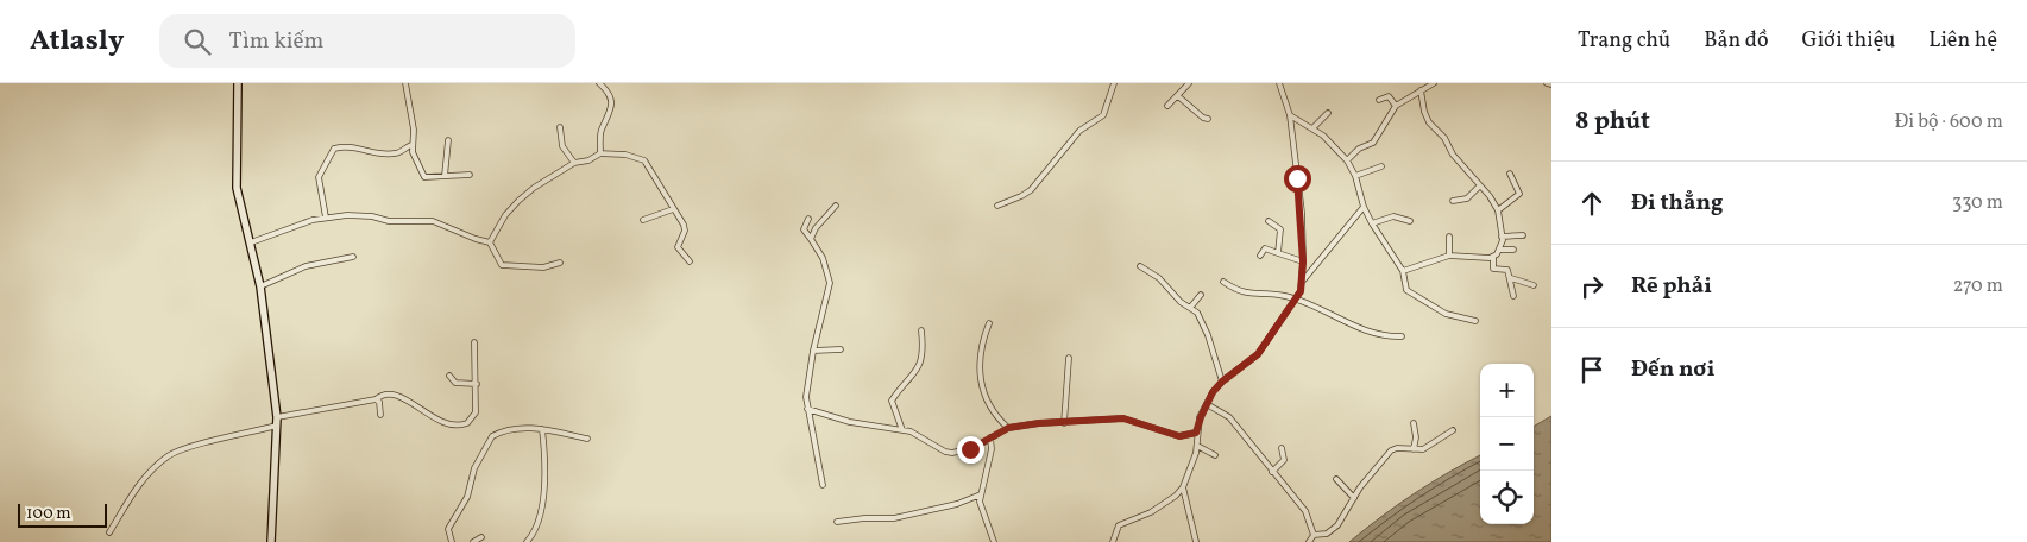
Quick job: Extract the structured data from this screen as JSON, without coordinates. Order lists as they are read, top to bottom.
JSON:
{
  "scale_bar": "100 m",
  "page": {
    "header": "Atlasly",
    "search": "Tìm kiếm",
    "nav": [
      "Trang chủ",
      "Bản đồ",
      "Giới thiệu",
      "Liên hệ"
    ],
    "heading": ["8 phút", "Đi bộ · 600 m"],
    "list": [
      ["Đi thẳng", "330 m"],
      ["Rẽ phải", "270 m"],
      "Đến nơi"
    ],
    "map_buttons": ["+", "−"],
    "scale": "100 m"
  }
}
